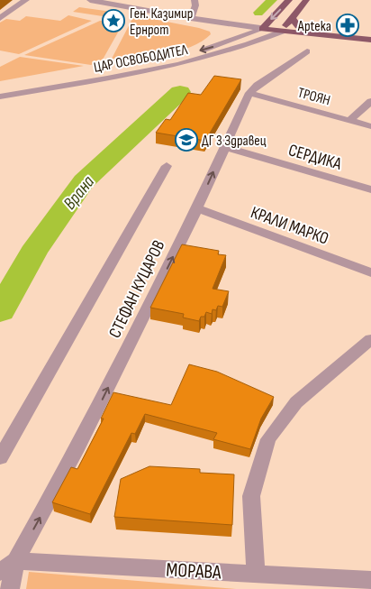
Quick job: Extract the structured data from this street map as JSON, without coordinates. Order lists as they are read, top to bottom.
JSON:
{
  "streets": {
    "street": [
      "ЦАР ОСВОБОДИТЕЛ",
      "ТРОЯН",
      "СЕРДИКА",
      "КРАЛИ МАРКО",
      "СТЕФАН КУЦАРОВ",
      "МОРАВА"
    ]
  },
  "crossings": [
    ["ТРОЯН", "СТЕФАН КУЦАРОВ"],
    ["СЕРДИКА", "СТЕФАН КУЦАРОВ"],
    ["КРАЛИ МАРКО", "СТЕФАН КУЦАРОВ"],
    ["СТЕФАН КУЦАРОВ", "МОРАВА"]
  ],
  "water": ["Врана"],
  "places": {
    "place": ["Ген. Казимир Ернрот"],
    "pharmacy": ["Apteka"],
    "school or university": ["ДГ 3 Здравец"]
  }
}
